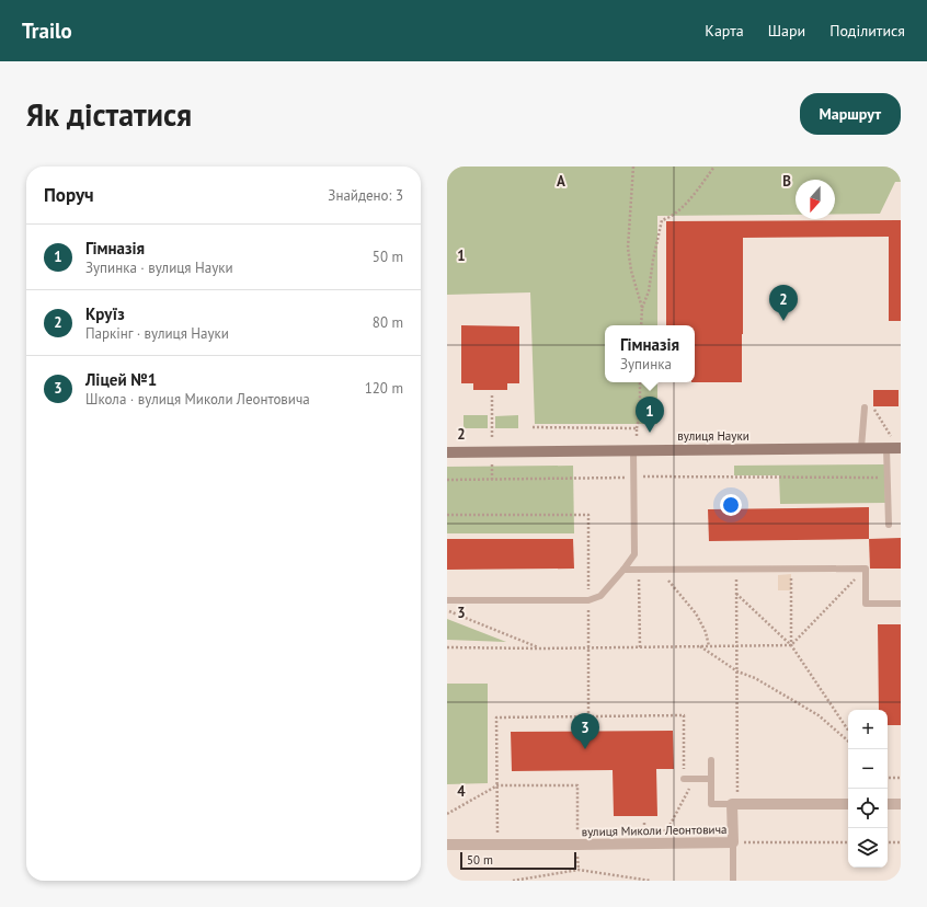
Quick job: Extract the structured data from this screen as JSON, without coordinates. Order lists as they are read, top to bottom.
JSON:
{
  "streets": {
    "street": ["вулиця Науки", "вулиця Миколи Леонтовича"]
  },
  "scale_bar": "50 m",
  "north": "bottom",
  "page": {
    "header": "Trailo",
    "nav": ["Карта", "Шари", "Поділитися"],
    "buttons": "Маршрут",
    "title": "Як дістатися",
    "heading": ["Поруч", "Знайдено: 3"],
    "list": [
      {
        "mark": "1",
        "name": "Гімназія",
        "note": "Зупинка · вулиця Науки",
        "value": "50 m"
      },
      {
        "mark": "2",
        "name": "Круїз",
        "note": "Паркінг · вулиця Науки",
        "value": "80 m"
      },
      {
        "mark": "3",
        "name": "Ліцей №1",
        "note": "Школа · вулиця Миколи Леонтовича",
        "value": "120 m"
      }
    ],
    "pins": ["2", "1", "3"],
    "popup": ["Гімназія", "Зупинка"],
    "map_buttons": ["+", "−"],
    "scale": "50 m"
  },
  "grid": {
    "columns": ["A", "B"],
    "rows": [
      "1",
      "2",
      "3",
      "4"
    ]
  }
}
